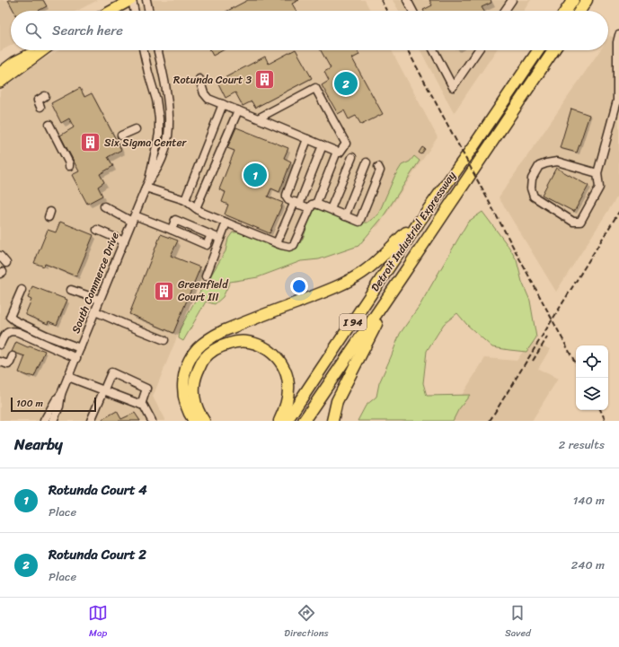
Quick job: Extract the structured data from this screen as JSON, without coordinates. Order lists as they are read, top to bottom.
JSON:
{
  "streets": {
    "highway": ["Detroit Industrial Expressway", "I 94"],
    "street": ["South Commerce Drive"]
  },
  "places": {
    "building": ["Rotunda Court 3", "Six Sigma Center", "Greenfield Court III"]
  },
  "scale_bar": "100 m",
  "page": {
    "search": "Search here",
    "pins": ["2", "1"],
    "scale": "100 m",
    "heading": ["Nearby", "2 results"],
    "list": [
      {
        "mark": "1",
        "name": "Rotunda Court 4",
        "note": "Place",
        "value": "140 m"
      },
      {
        "mark": "2",
        "name": "Rotunda Court 2",
        "note": "Place",
        "value": "240 m"
      }
    ],
    "nav": ["Map", "Directions", "Saved"]
  }
}
